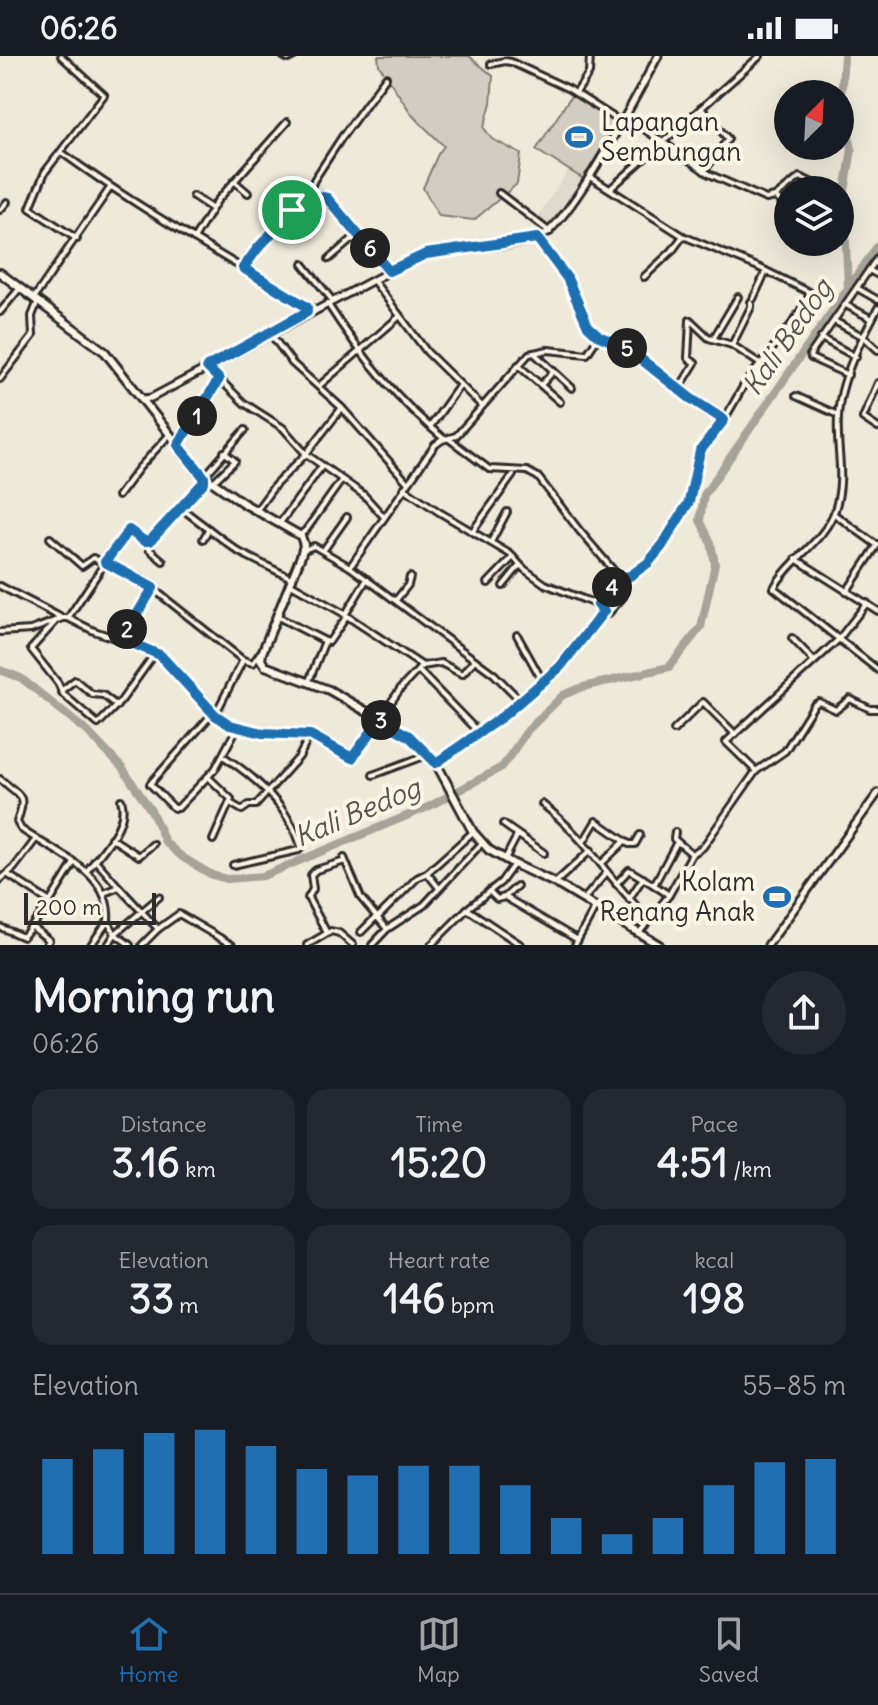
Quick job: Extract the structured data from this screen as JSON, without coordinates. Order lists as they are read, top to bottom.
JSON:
{
  "water": ["Kali Bedog"],
  "places": {
    "sports": ["Lapangan Sembungan", "Kolam Renang Anak"]
  },
  "scale_bar": "200 m",
  "north": "top right",
  "page": {
    "status": "06:26",
    "pins": [
      "6",
      "5",
      "1",
      "4",
      "2",
      "3"
    ],
    "scale": "200 m",
    "heading": ["Morning run", "06:26"],
    "stats": [
      ["Distance", "3.16 km"],
      ["Time", "15:20"],
      ["Pace", "4:51 /km"],
      ["Elevation", "33 m"],
      ["Heart rate", "146 bpm"],
      ["kcal", "198"]
    ],
    "chart": ["Elevation", "55–85 m"],
    "tabs": ["Home", "Map", "Saved"]
  }
}
